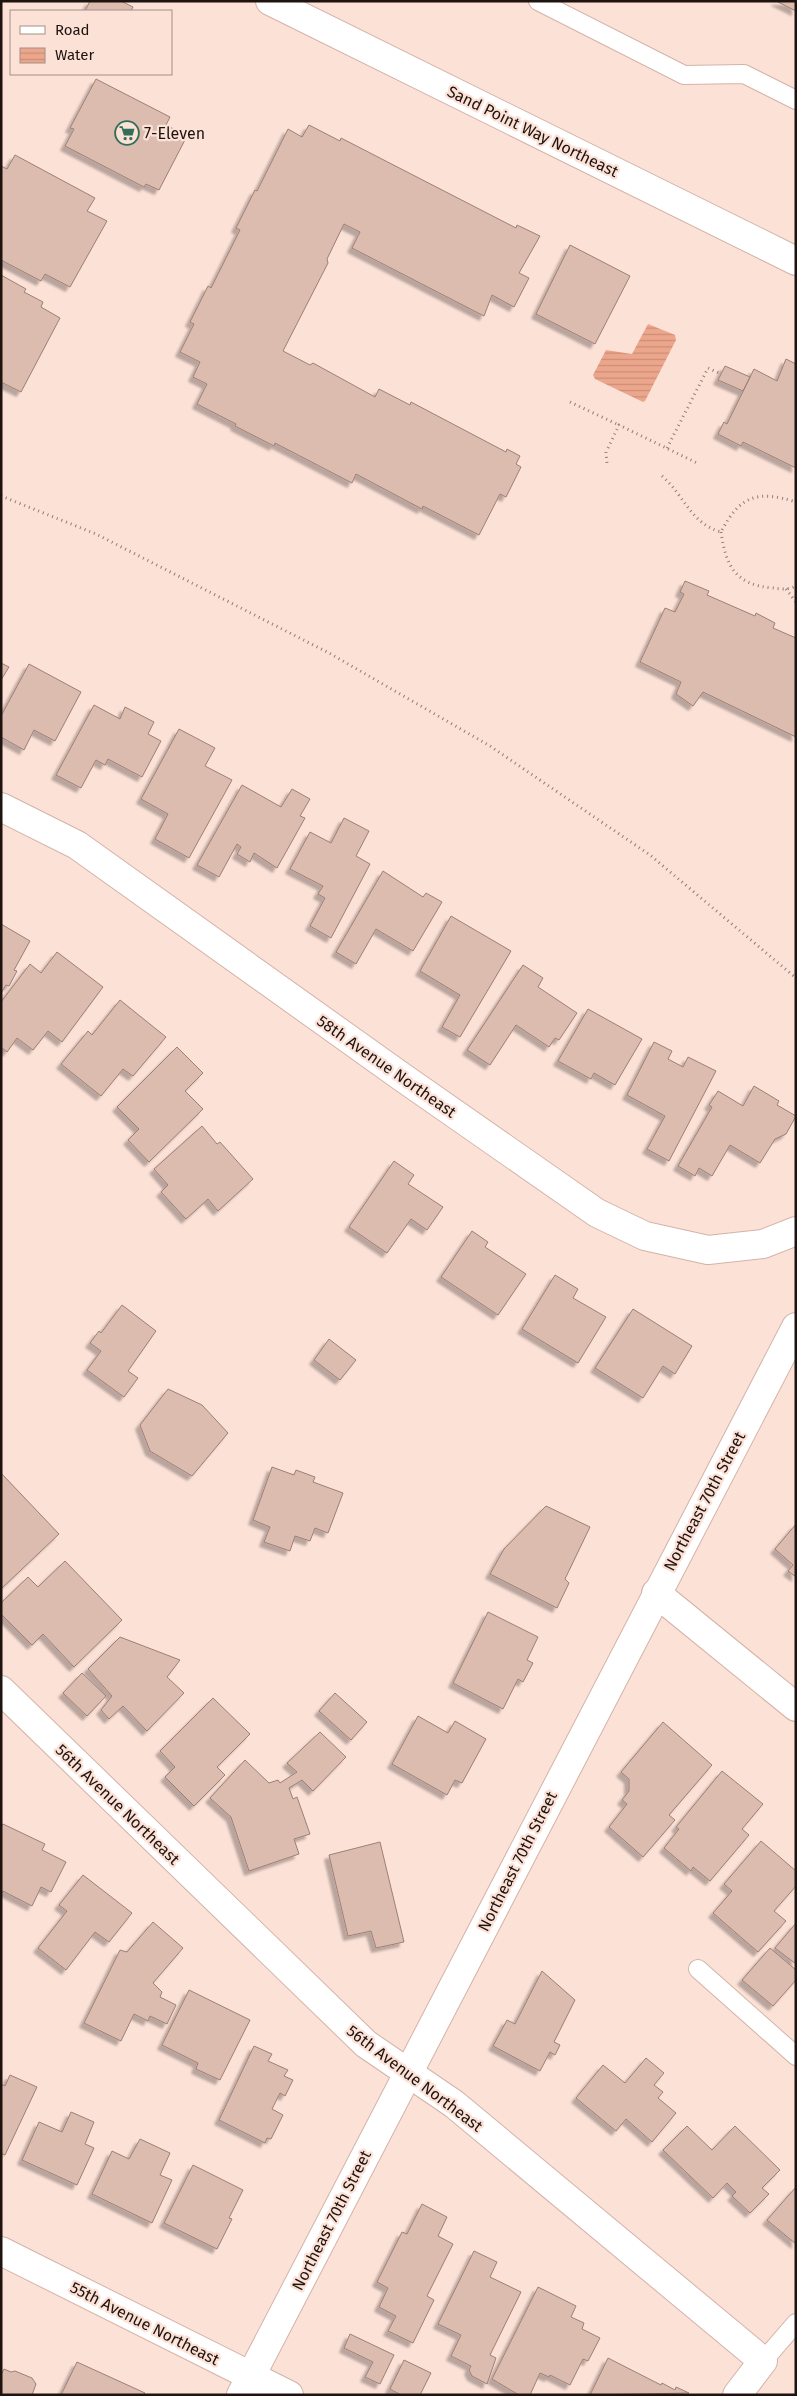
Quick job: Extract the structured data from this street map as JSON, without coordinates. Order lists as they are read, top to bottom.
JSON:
{
  "streets": {
    "street": [
      "Sand Point Way Northeast",
      "58th Avenue Northeast",
      "Northeast 70th Street",
      "56th Avenue Northeast",
      "55th Avenue Northeast"
    ]
  },
  "crossings": [
    ["Northeast 70th Street", "56th Avenue Northeast"],
    ["Northeast 70th Street", "55th Avenue Northeast"]
  ],
  "places": {
    "supermarket": ["7-Eleven"]
  },
  "legend": ["Road", "Water"]
}
